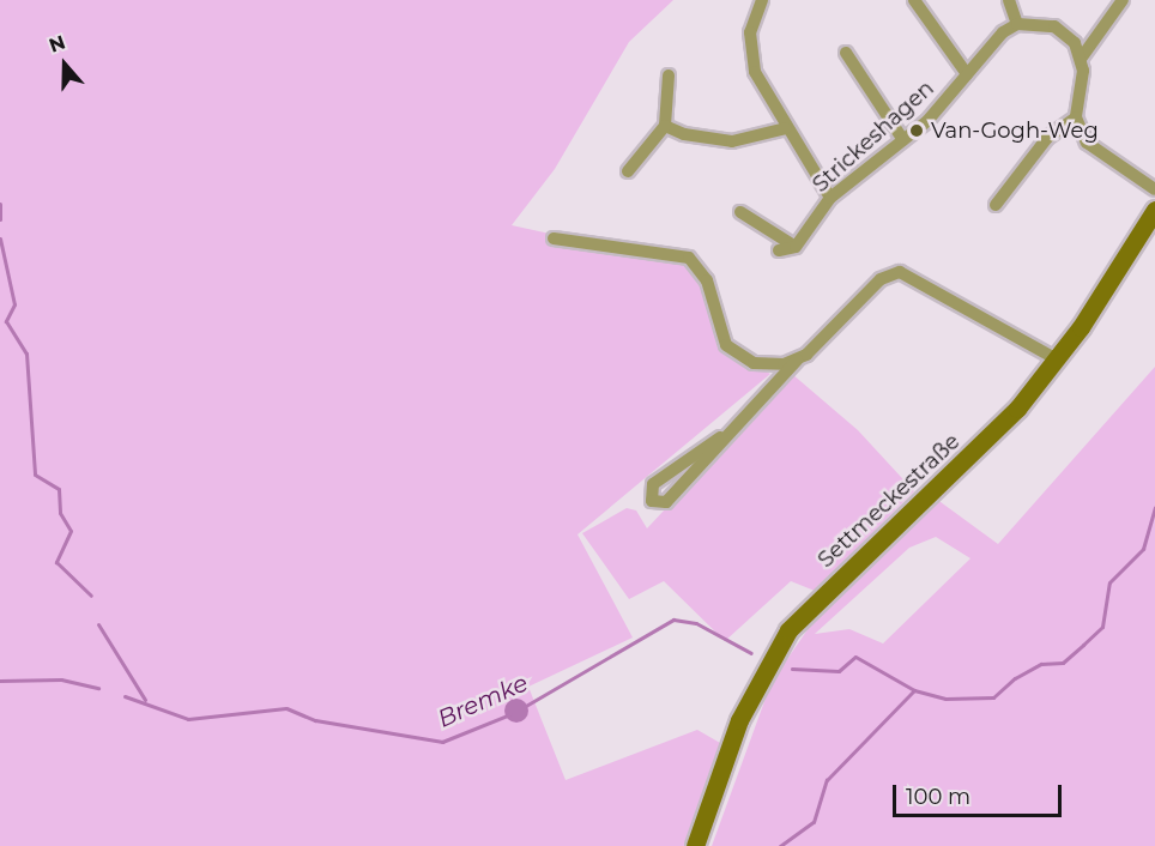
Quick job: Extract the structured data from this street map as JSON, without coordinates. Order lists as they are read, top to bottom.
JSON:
{
  "streets": {
    "street": ["Strickeshagen", "Settmeckestraße"]
  },
  "water": ["Bremke"],
  "places": ["Van-Gogh-Weg"],
  "scale_bar": "100 m",
  "north": "top"
}
